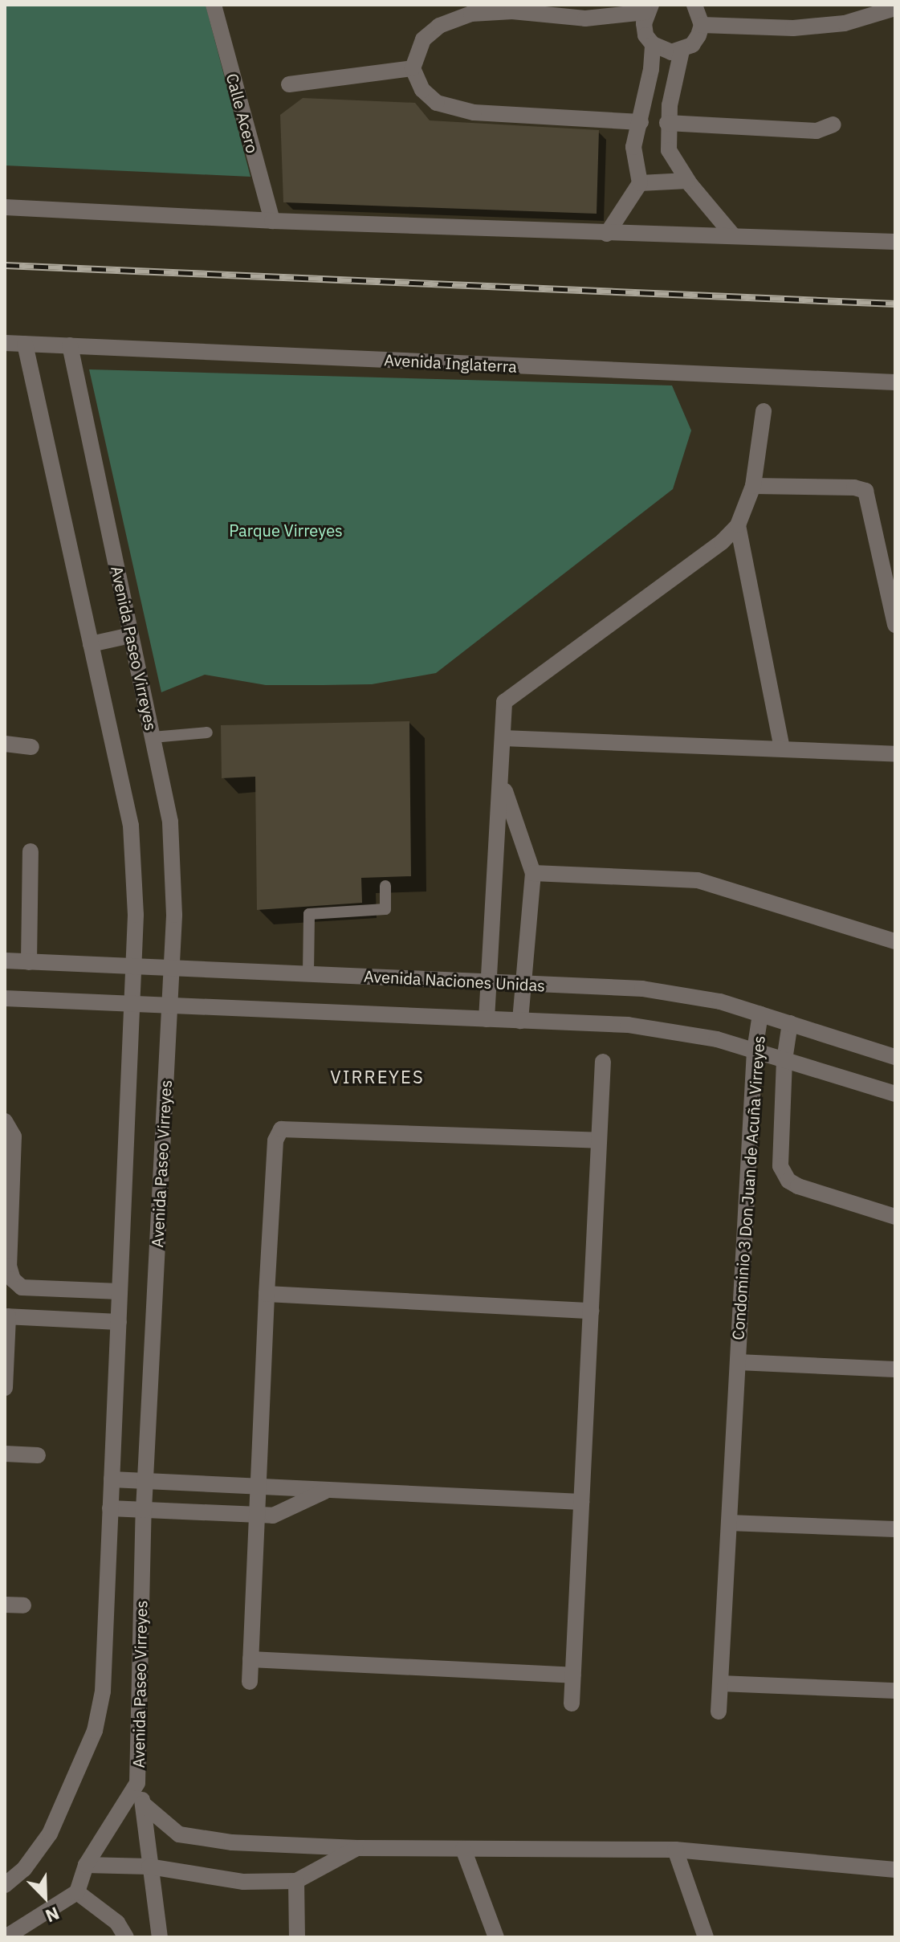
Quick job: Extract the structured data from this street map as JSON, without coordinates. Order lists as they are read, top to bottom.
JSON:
{
  "streets": {
    "street": [
      "Calle Acero",
      "Avenida Inglaterra",
      "Avenida Paseo Virreyes",
      "Avenida Naciones Unidas",
      "Condominio 3 Don Juan de Acuña Virreyes"
    ]
  },
  "crossings": [
    ["Avenida Inglaterra", "Avenida Paseo Virreyes"],
    ["Avenida Paseo Virreyes", "Avenida Naciones Unidas"],
    ["Avenida Naciones Unidas", "Condominio 3 Don Juan de Acuña Virreyes"]
  ],
  "districts": ["VIRREYES"],
  "parks": ["Parque Virreyes"],
  "north": "bottom right"
}
